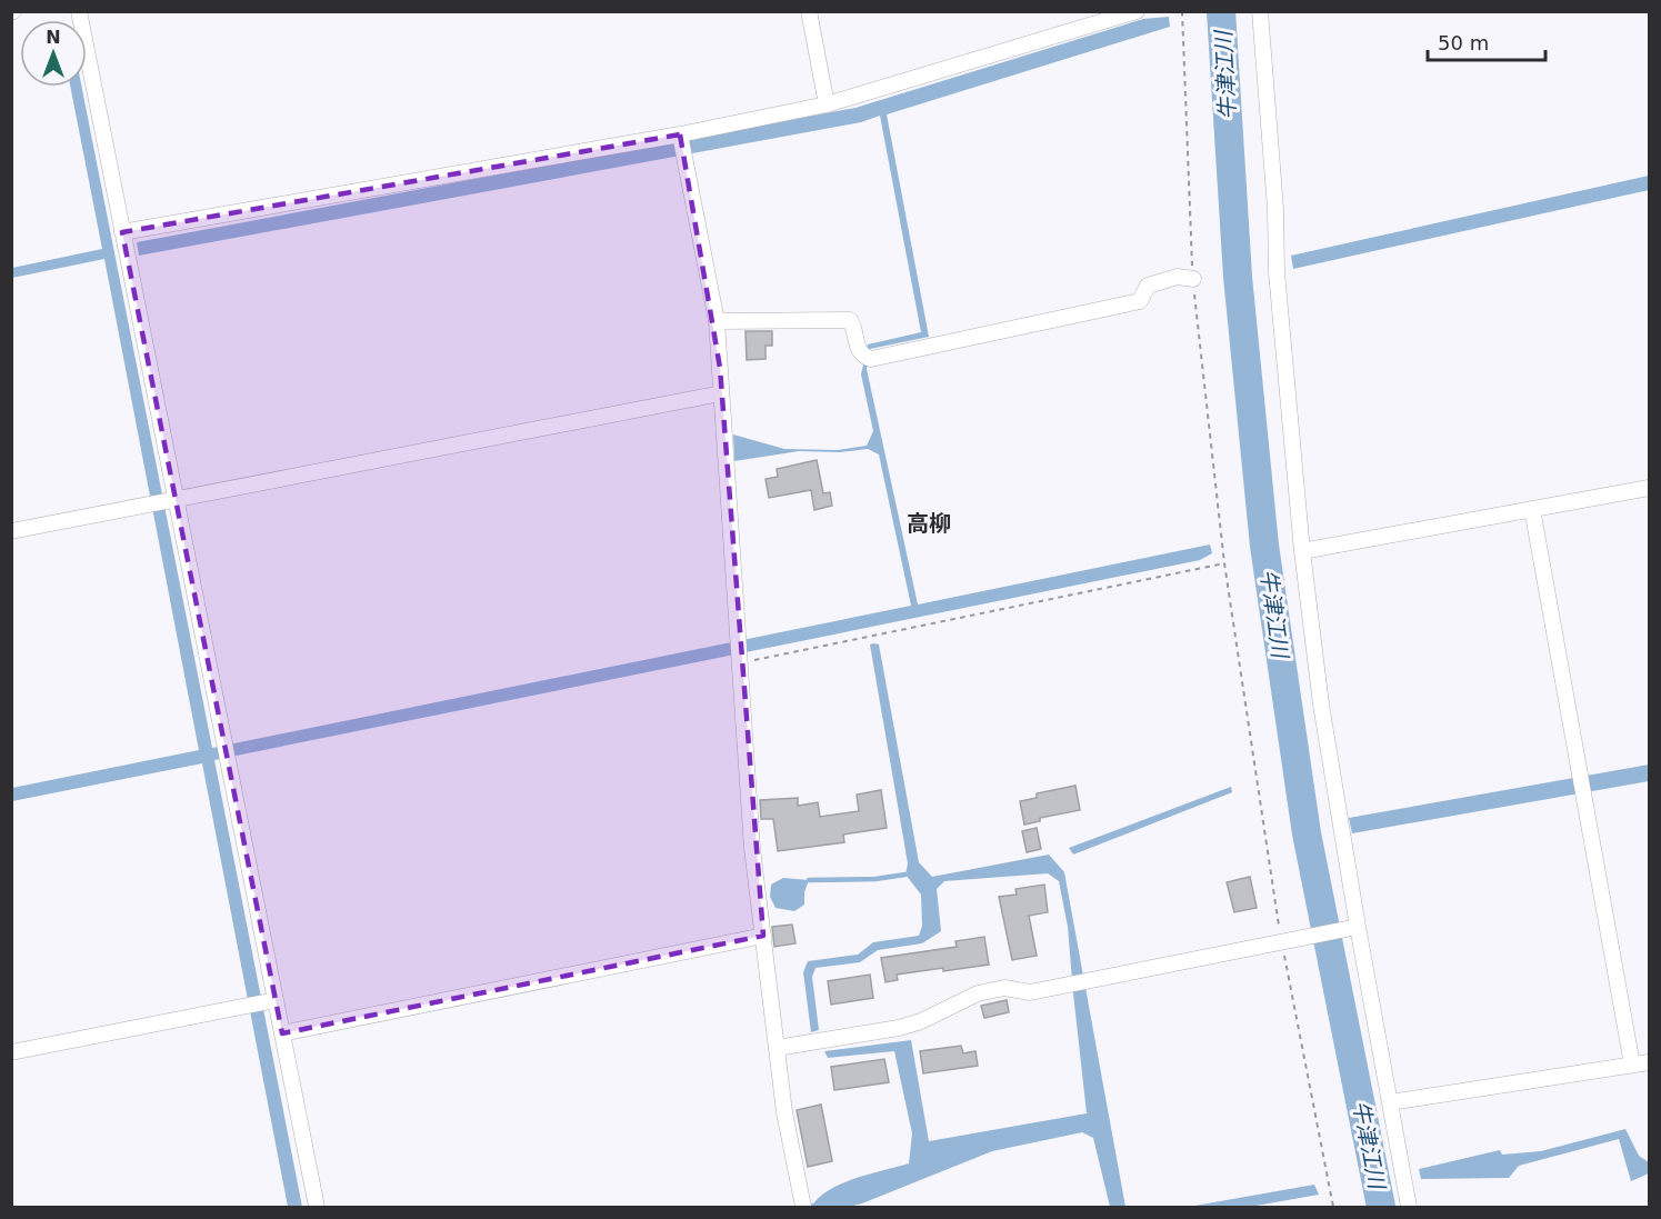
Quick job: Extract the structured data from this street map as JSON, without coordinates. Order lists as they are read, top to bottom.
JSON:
{
  "districts": ["高柳"],
  "water": ["牛津江川"],
  "scale_bar": "50 m",
  "north": "top"
}
